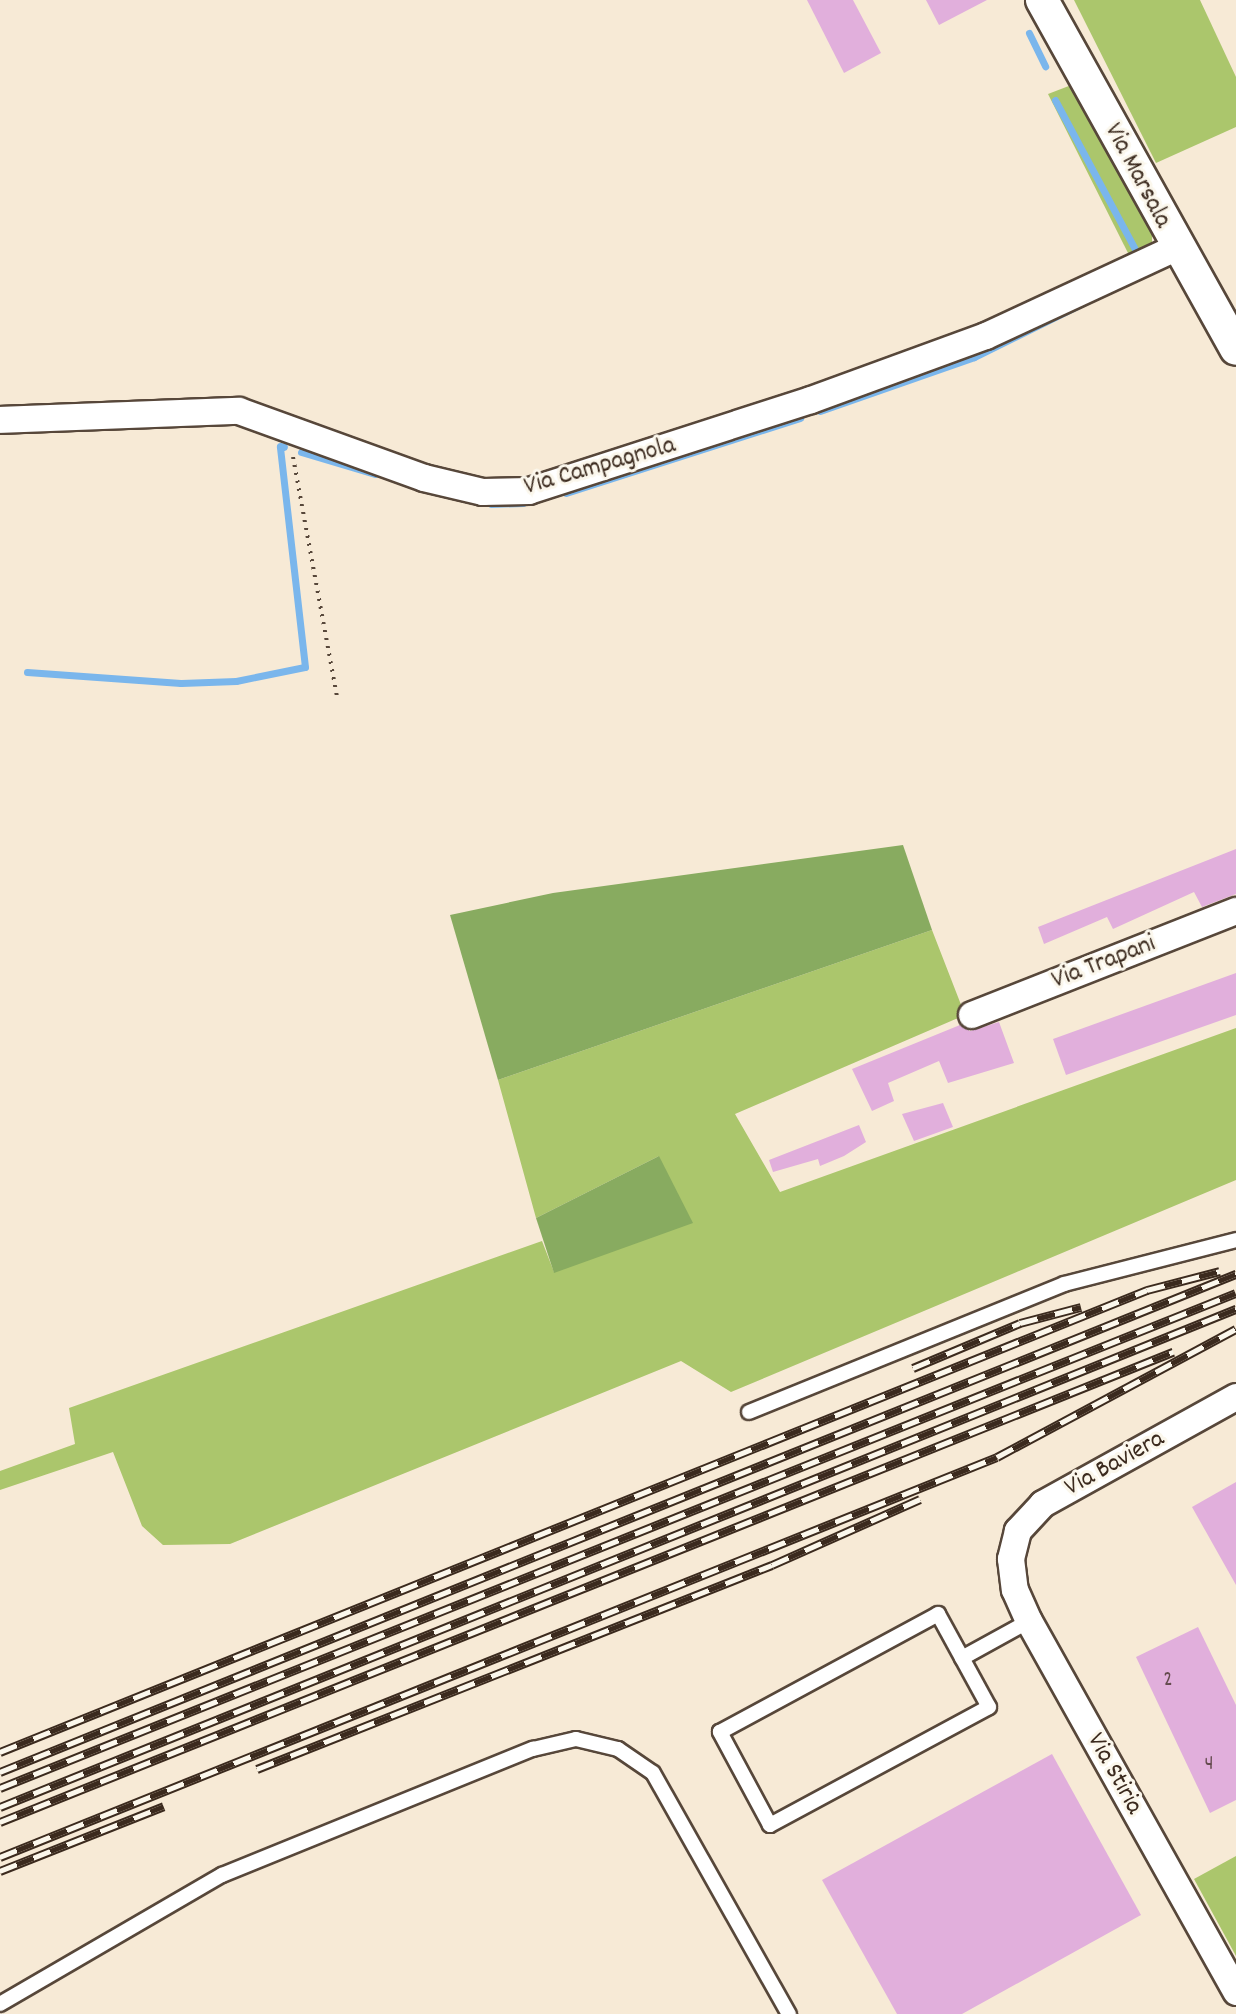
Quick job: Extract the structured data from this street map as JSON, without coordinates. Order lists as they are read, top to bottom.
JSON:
{
  "streets": {
    "street": [
      "Via Marsala",
      "Via Campagnola",
      "Via Trapani",
      "Via Baviera",
      "Via Stiria"
    ]
  },
  "crossings": [
    ["Via Marsala", "Via Campagnola"],
    ["Via Baviera", "Via Stiria"]
  ],
  "house_numbers": ["2", "4"]
}
